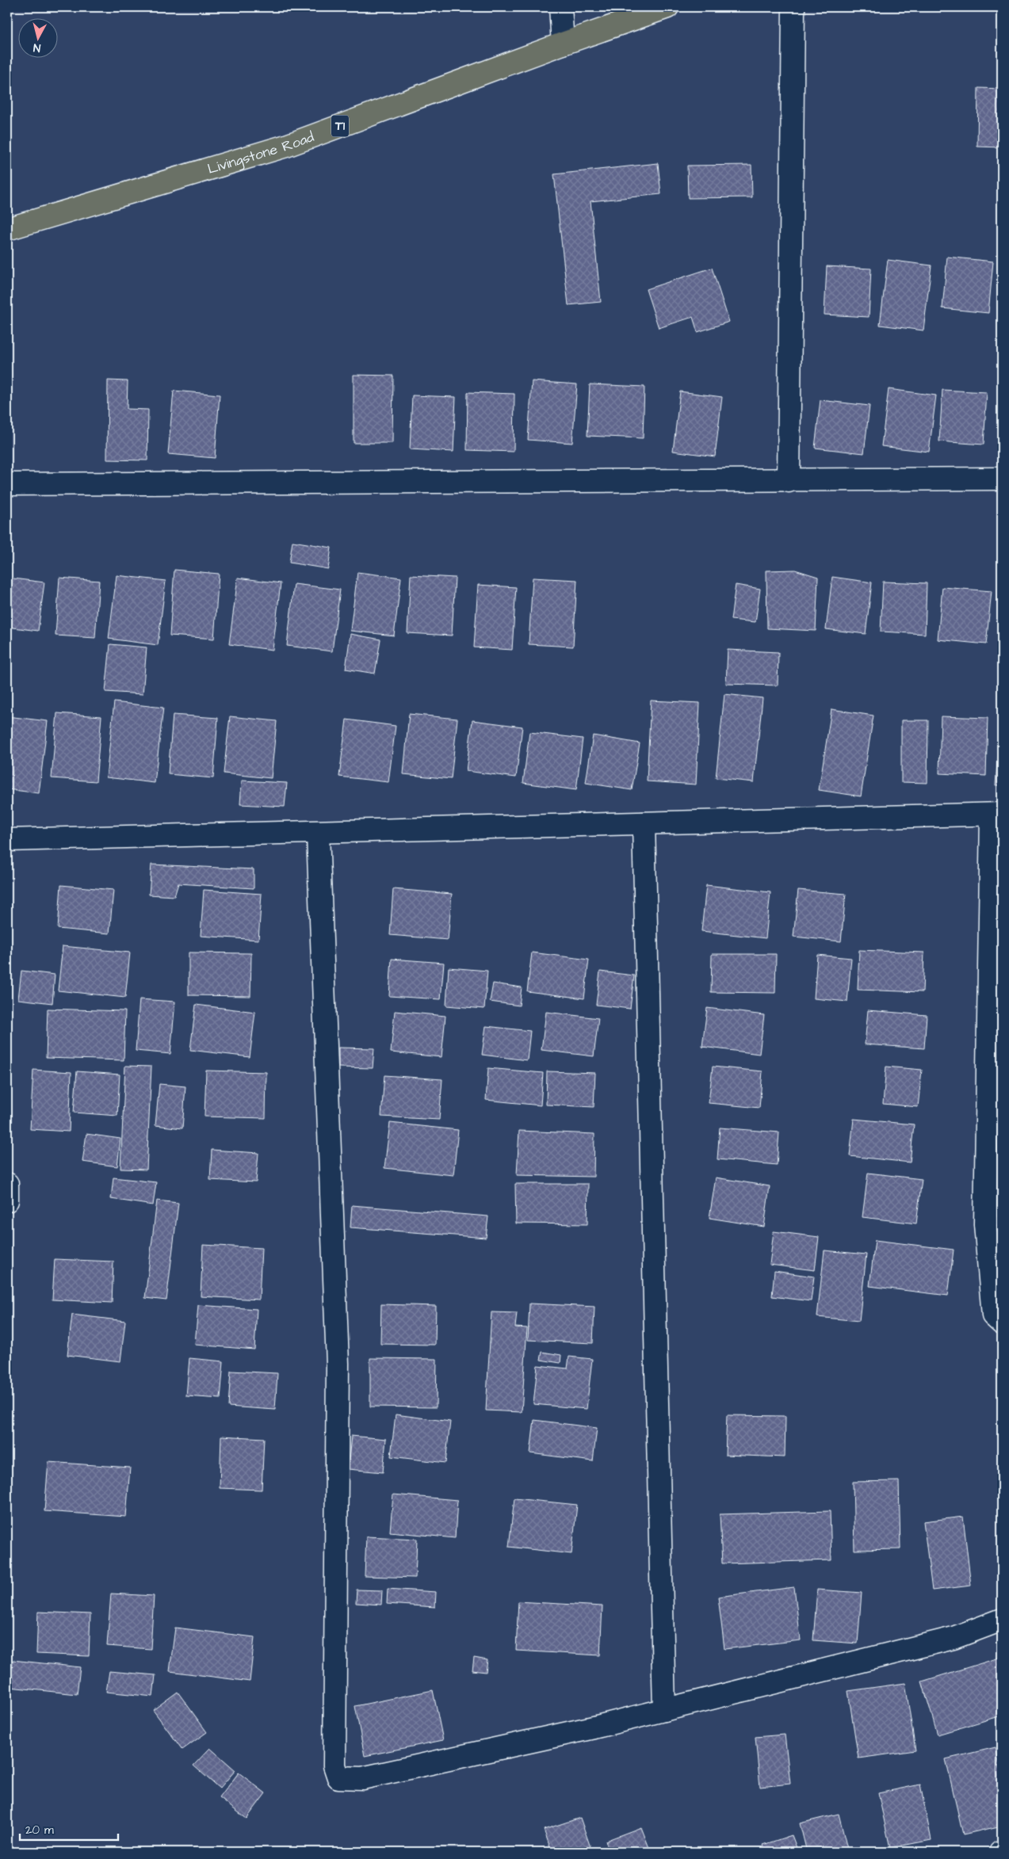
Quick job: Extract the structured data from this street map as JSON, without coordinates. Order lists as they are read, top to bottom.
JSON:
{
  "streets": {
    "highway": ["T1", "Livingstone Road"]
  },
  "scale_bar": "20 m",
  "north": "bottom"
}
